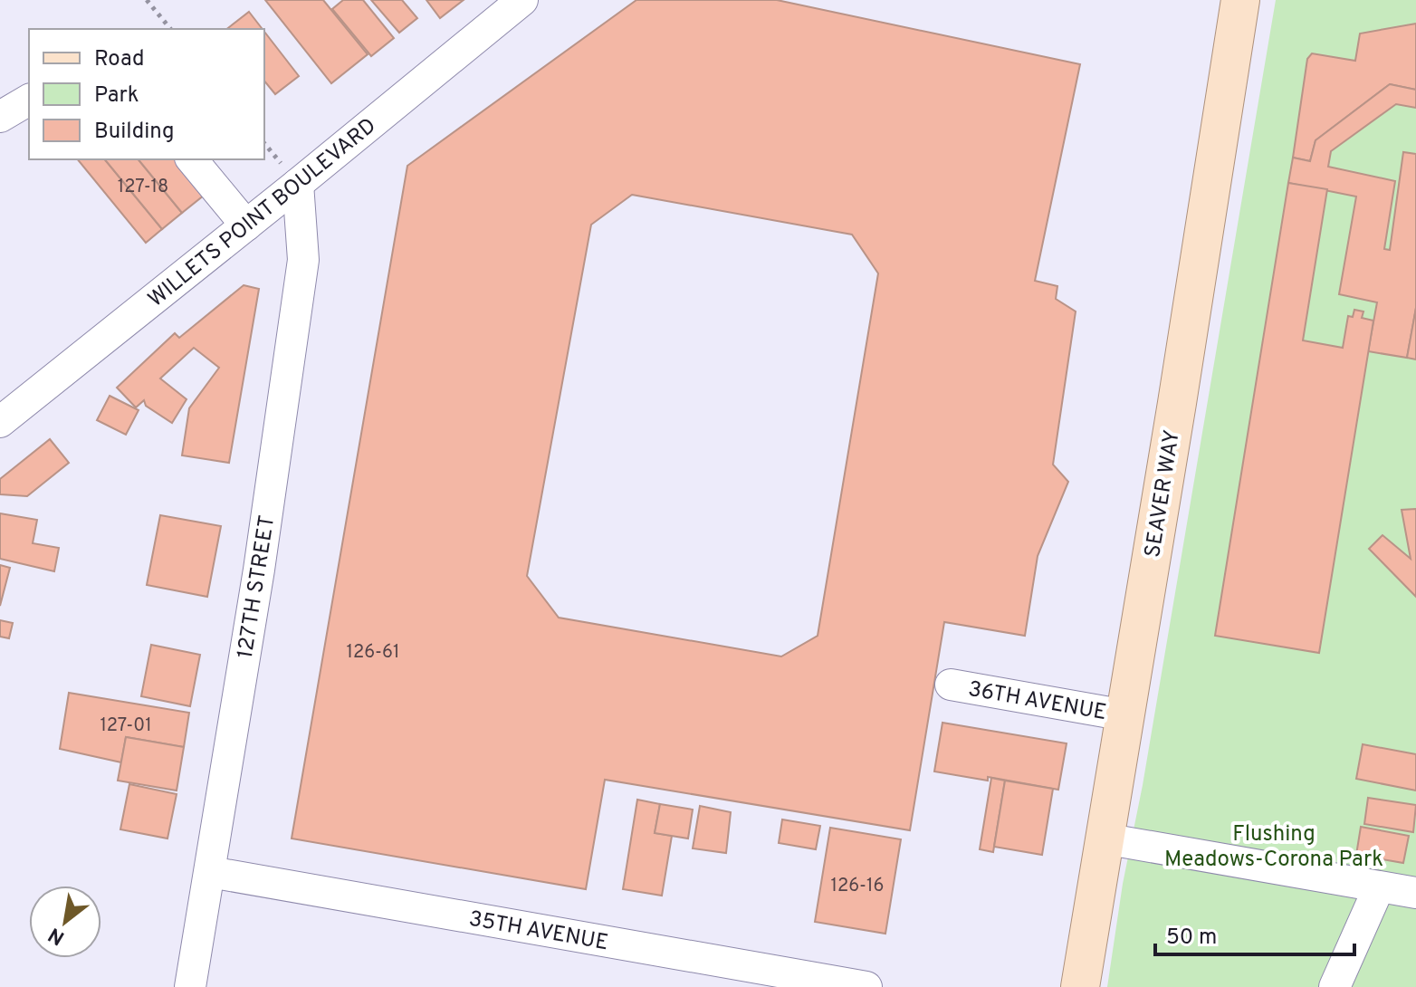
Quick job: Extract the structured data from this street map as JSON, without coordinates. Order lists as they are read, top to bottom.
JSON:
{
  "streets": {
    "main road": ["SEAVER WAY"],
    "street": [
      "WILLETS POINT BOULEVARD",
      "127TH STREET",
      "36TH AVENUE",
      "35TH AVENUE"
    ]
  },
  "crossings": [
    ["WILLETS POINT BOULEVARD", "127TH STREET"],
    ["SEAVER WAY", "36TH AVENUE"],
    ["127TH STREET", "35TH AVENUE"]
  ],
  "parks": ["Flushing Meadows-Corona Park"],
  "house_numbers": [
    "127-18",
    "126-61",
    "127-01",
    "126-16"
  ],
  "legend": ["Road", "Park", "Building"],
  "scale_bar": "50 m",
  "north": "bottom left"
}
